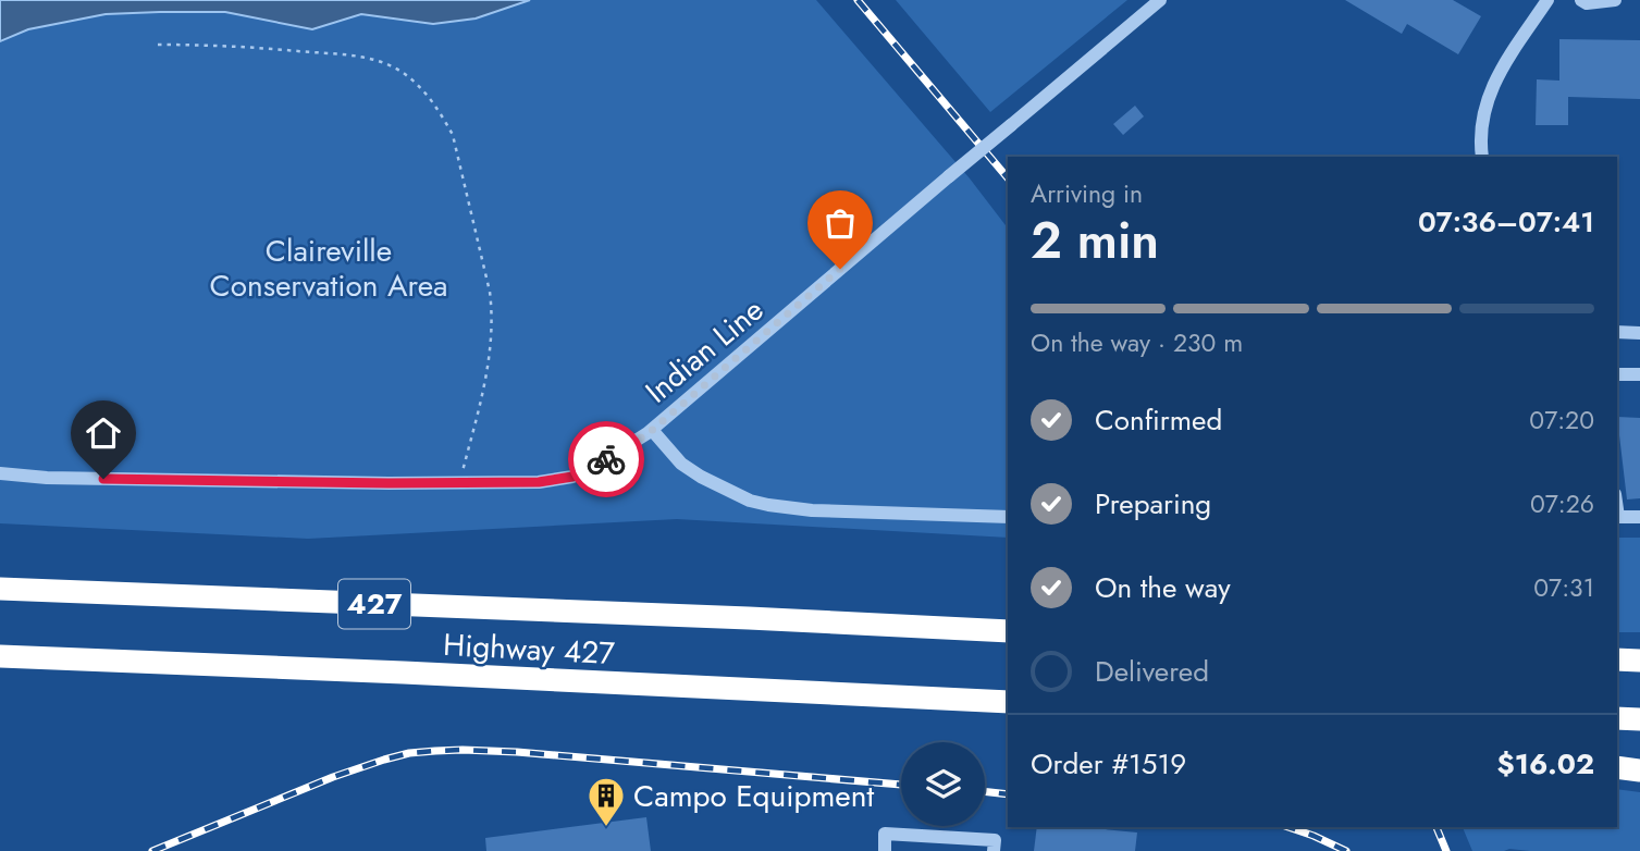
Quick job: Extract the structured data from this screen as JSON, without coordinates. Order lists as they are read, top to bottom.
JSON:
{
  "streets": {
    "highway": ["427", "Highway 427"],
    "street": ["Indian Line"]
  },
  "parks": ["Claireville Conservation Area"],
  "places": {
    "building": ["Campo Equipment"]
  },
  "page": {
    "heading": ["2 min", "Arriving in", "07:36–07:41"],
    "panel": ["Order #1519", "$16.02"],
    "bar": "On the way · 230 m",
    "list": [
      ["Confirmed", "07:20"],
      ["Preparing", "07:26"],
      ["On the way", "07:31"],
      "Delivered"
    ]
  }
}
